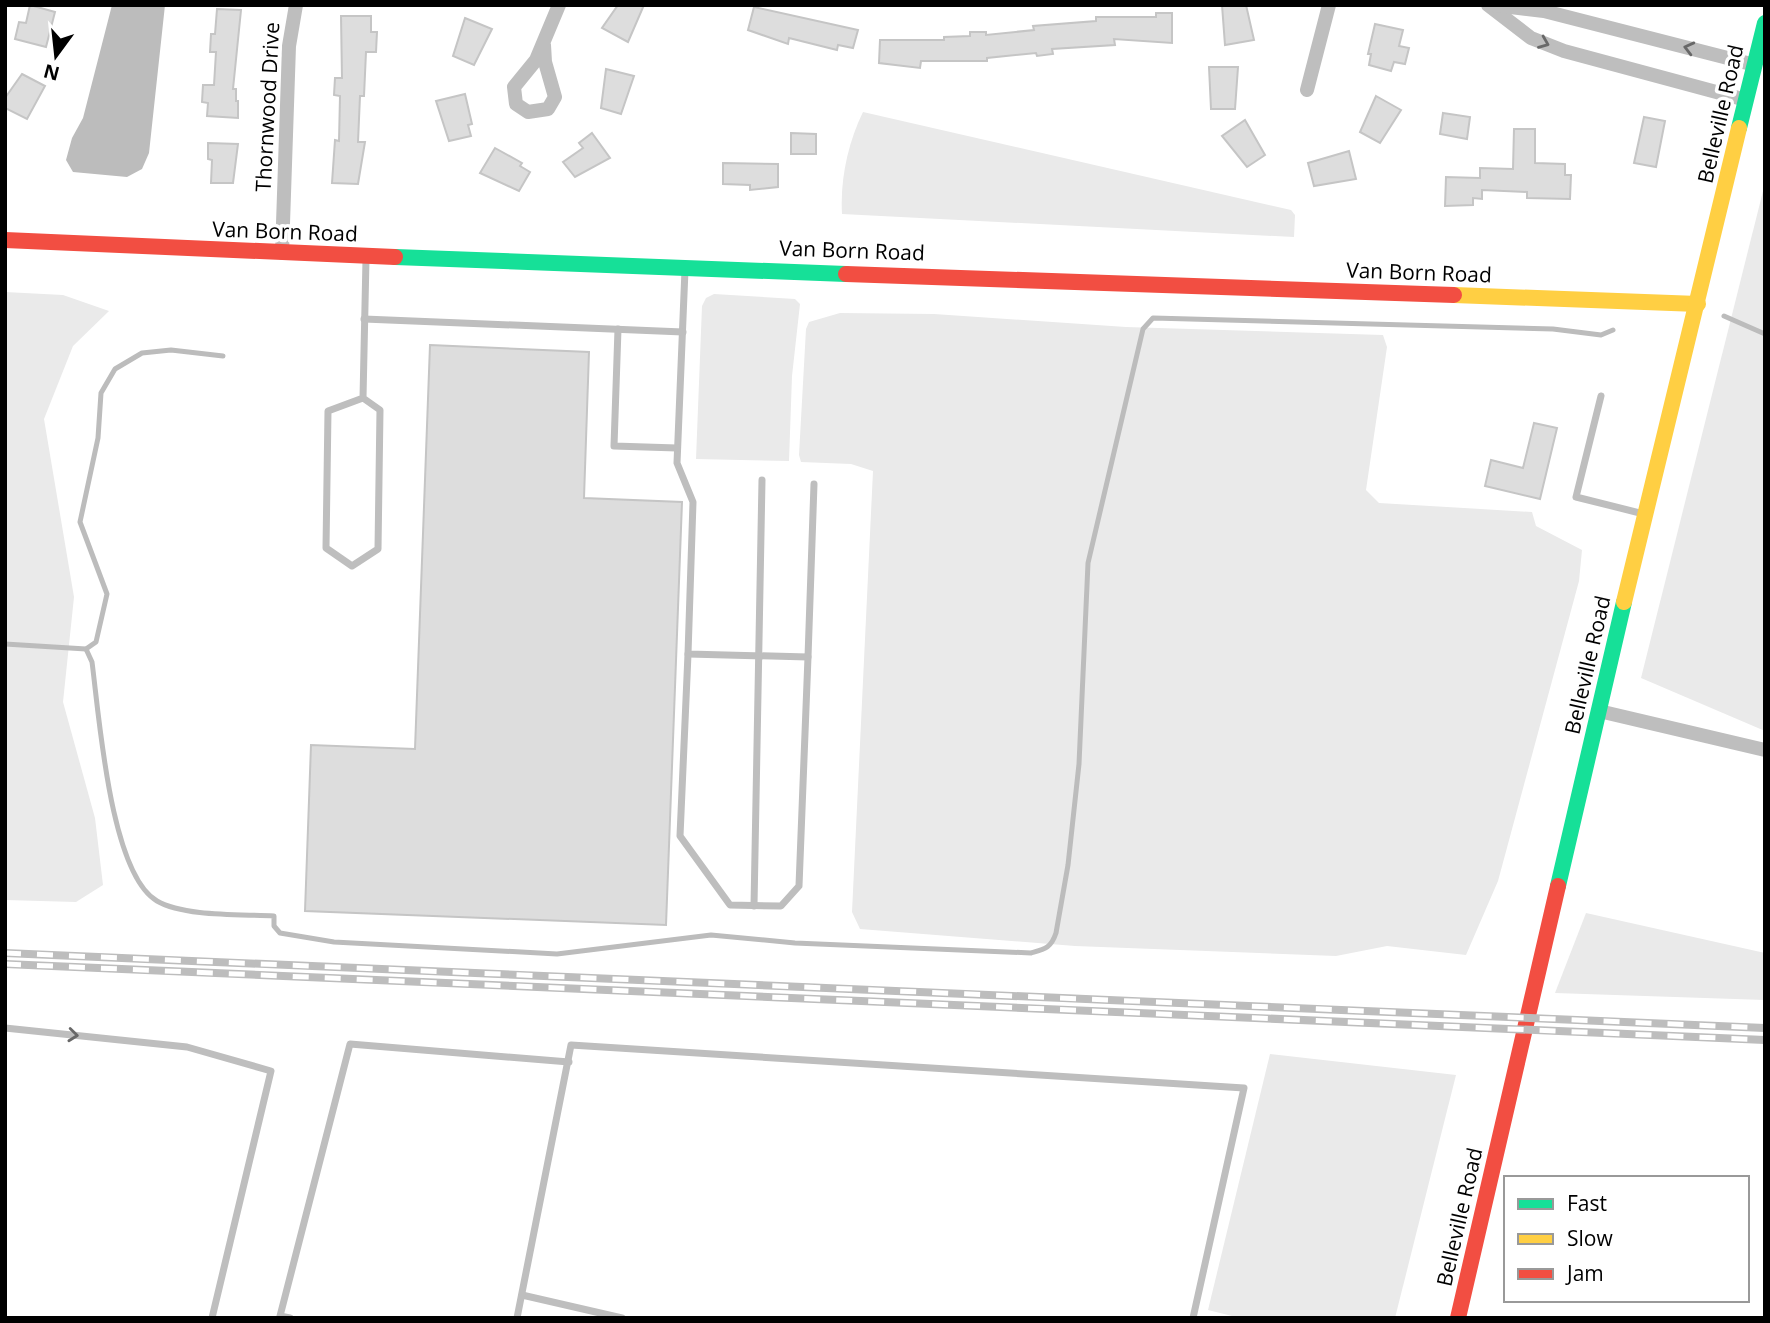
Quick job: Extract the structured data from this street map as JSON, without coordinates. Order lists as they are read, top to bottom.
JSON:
{
  "streets": {
    "street": ["Thornwood Drive", "Belleville Road", "Van Born Road"]
  },
  "crossings": [
    ["Thornwood Drive", "Van Born Road"],
    ["Belleville Road", "Van Born Road"]
  ],
  "legend": ["Fast", "Slow", "Jam"],
  "north": "bottom"
}
